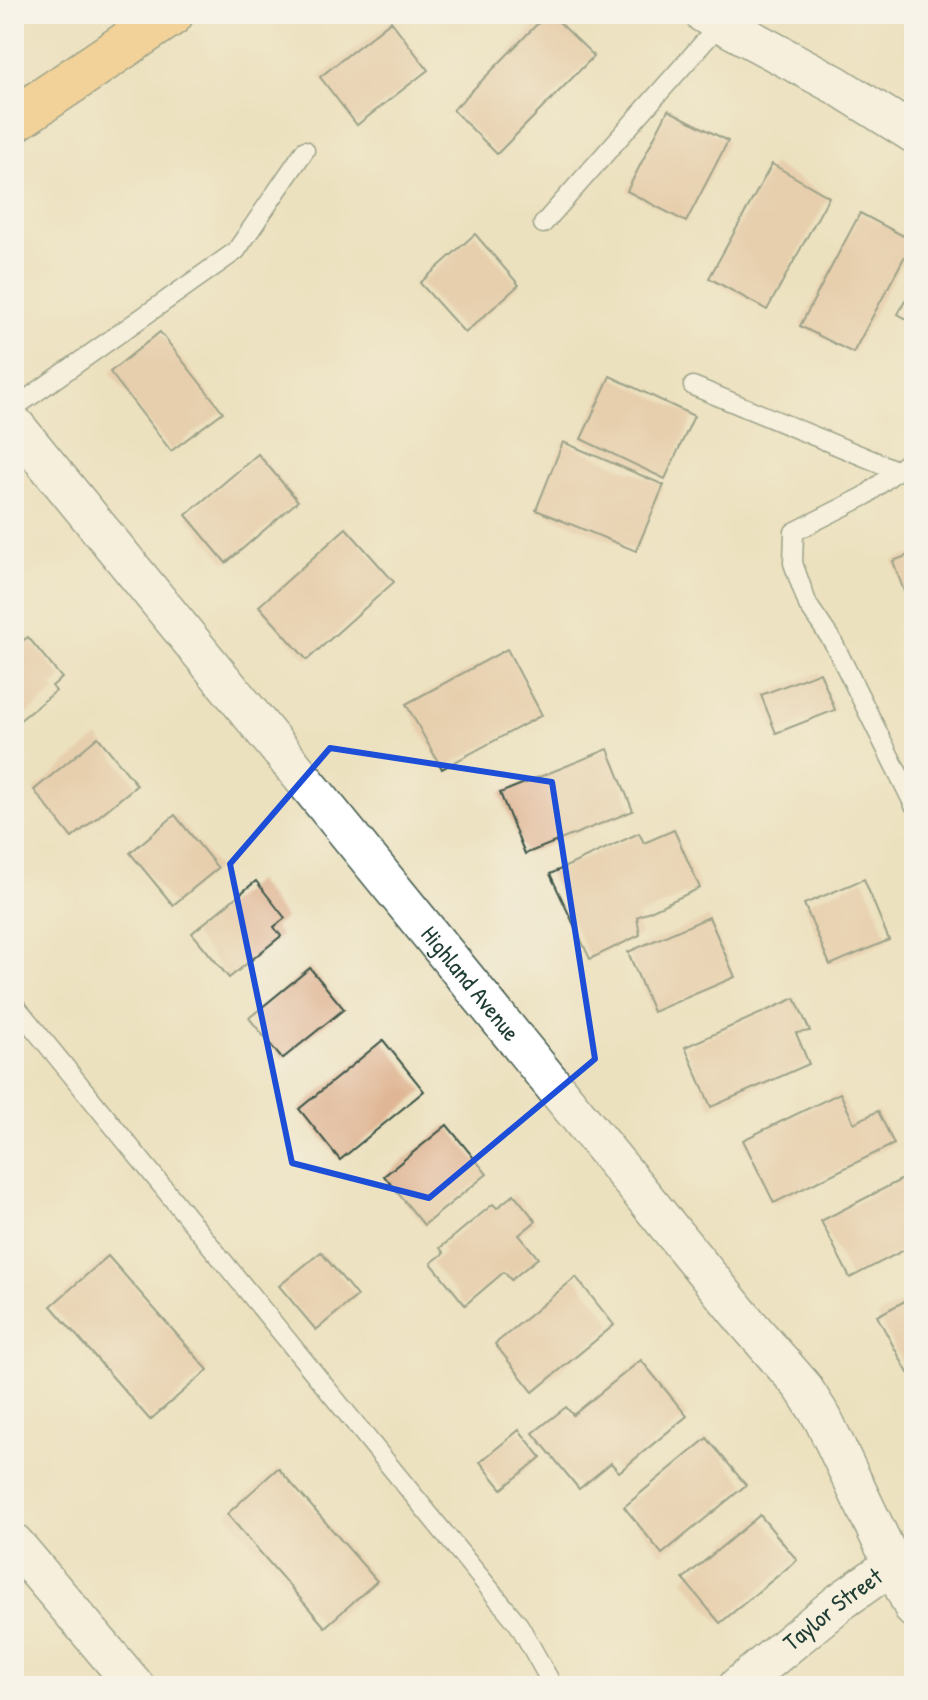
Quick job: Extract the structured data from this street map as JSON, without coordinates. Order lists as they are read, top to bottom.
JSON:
{
  "streets": {
    "street": ["Highland Avenue", "Taylor Street"]
  },
  "crossings": [
    ["Highland Avenue", "Taylor Street"]
  ]
}
